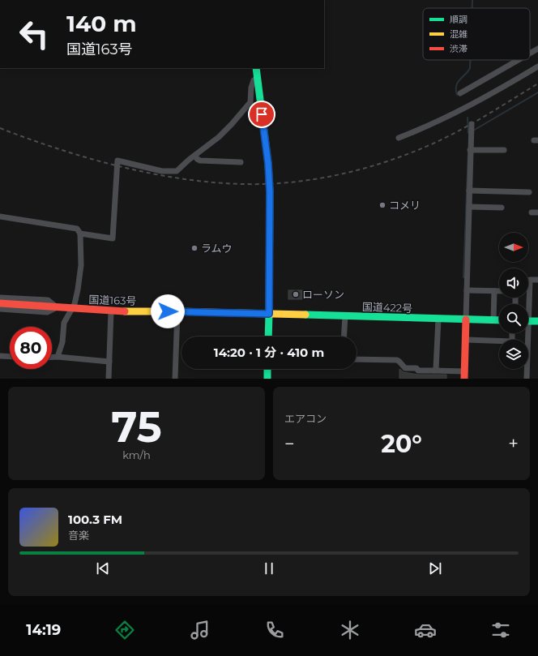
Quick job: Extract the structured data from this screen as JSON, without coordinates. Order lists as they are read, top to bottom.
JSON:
{
  "streets": {
    "main road": ["国道163号", "国道422号"]
  },
  "crossings": [
    ["国道163号", "国道422号"]
  ],
  "places": ["コメリ", "ラムウ", "ローソン"],
  "legend": ["順調", "混雑", "渋滞"],
  "north": "right",
  "page": {
    "turn": ["140 m", "国道163号"],
    "limit": "80",
    "trip": "14:20 · 1 分 · 410 m",
    "tile": [
      ["75", "km/h"],
      "エアコン"
    ],
    "heat": ["−", "20°", "+"],
    "song": ["100.3 FM", "音楽"],
    "tabs": "14:19"
  }
}
